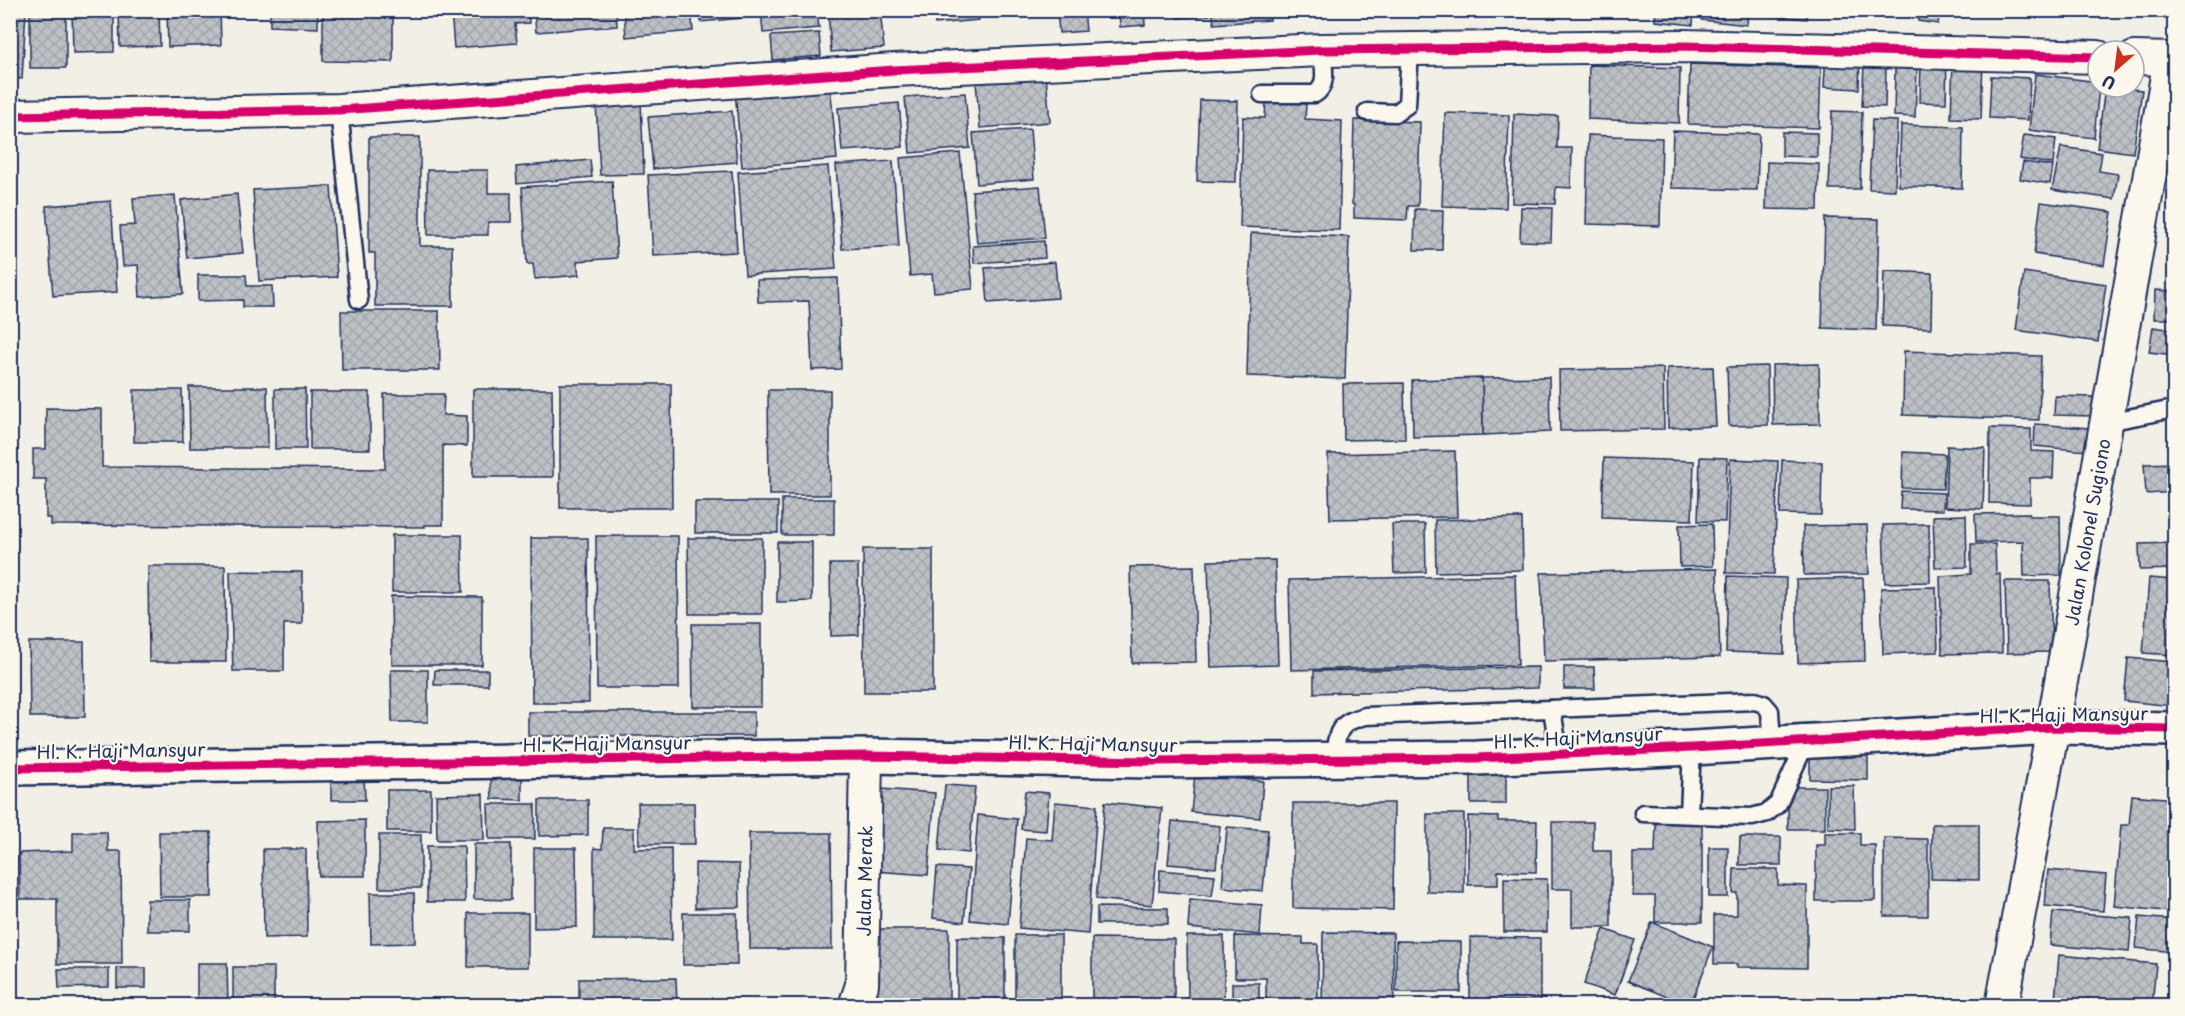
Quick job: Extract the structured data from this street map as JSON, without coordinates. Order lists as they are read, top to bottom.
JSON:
{
  "streets": {
    "street": ["Jalan Kolonel Sugiono", "Hl. K. Haji Mansyur", "Jalan Merak"]
  },
  "crossings": [
    ["Jalan Kolonel Sugiono", "Hl. K. Haji Mansyur"],
    ["Hl. K. Haji Mansyur", "Jalan Merak"]
  ],
  "north": "bottom left"
}
